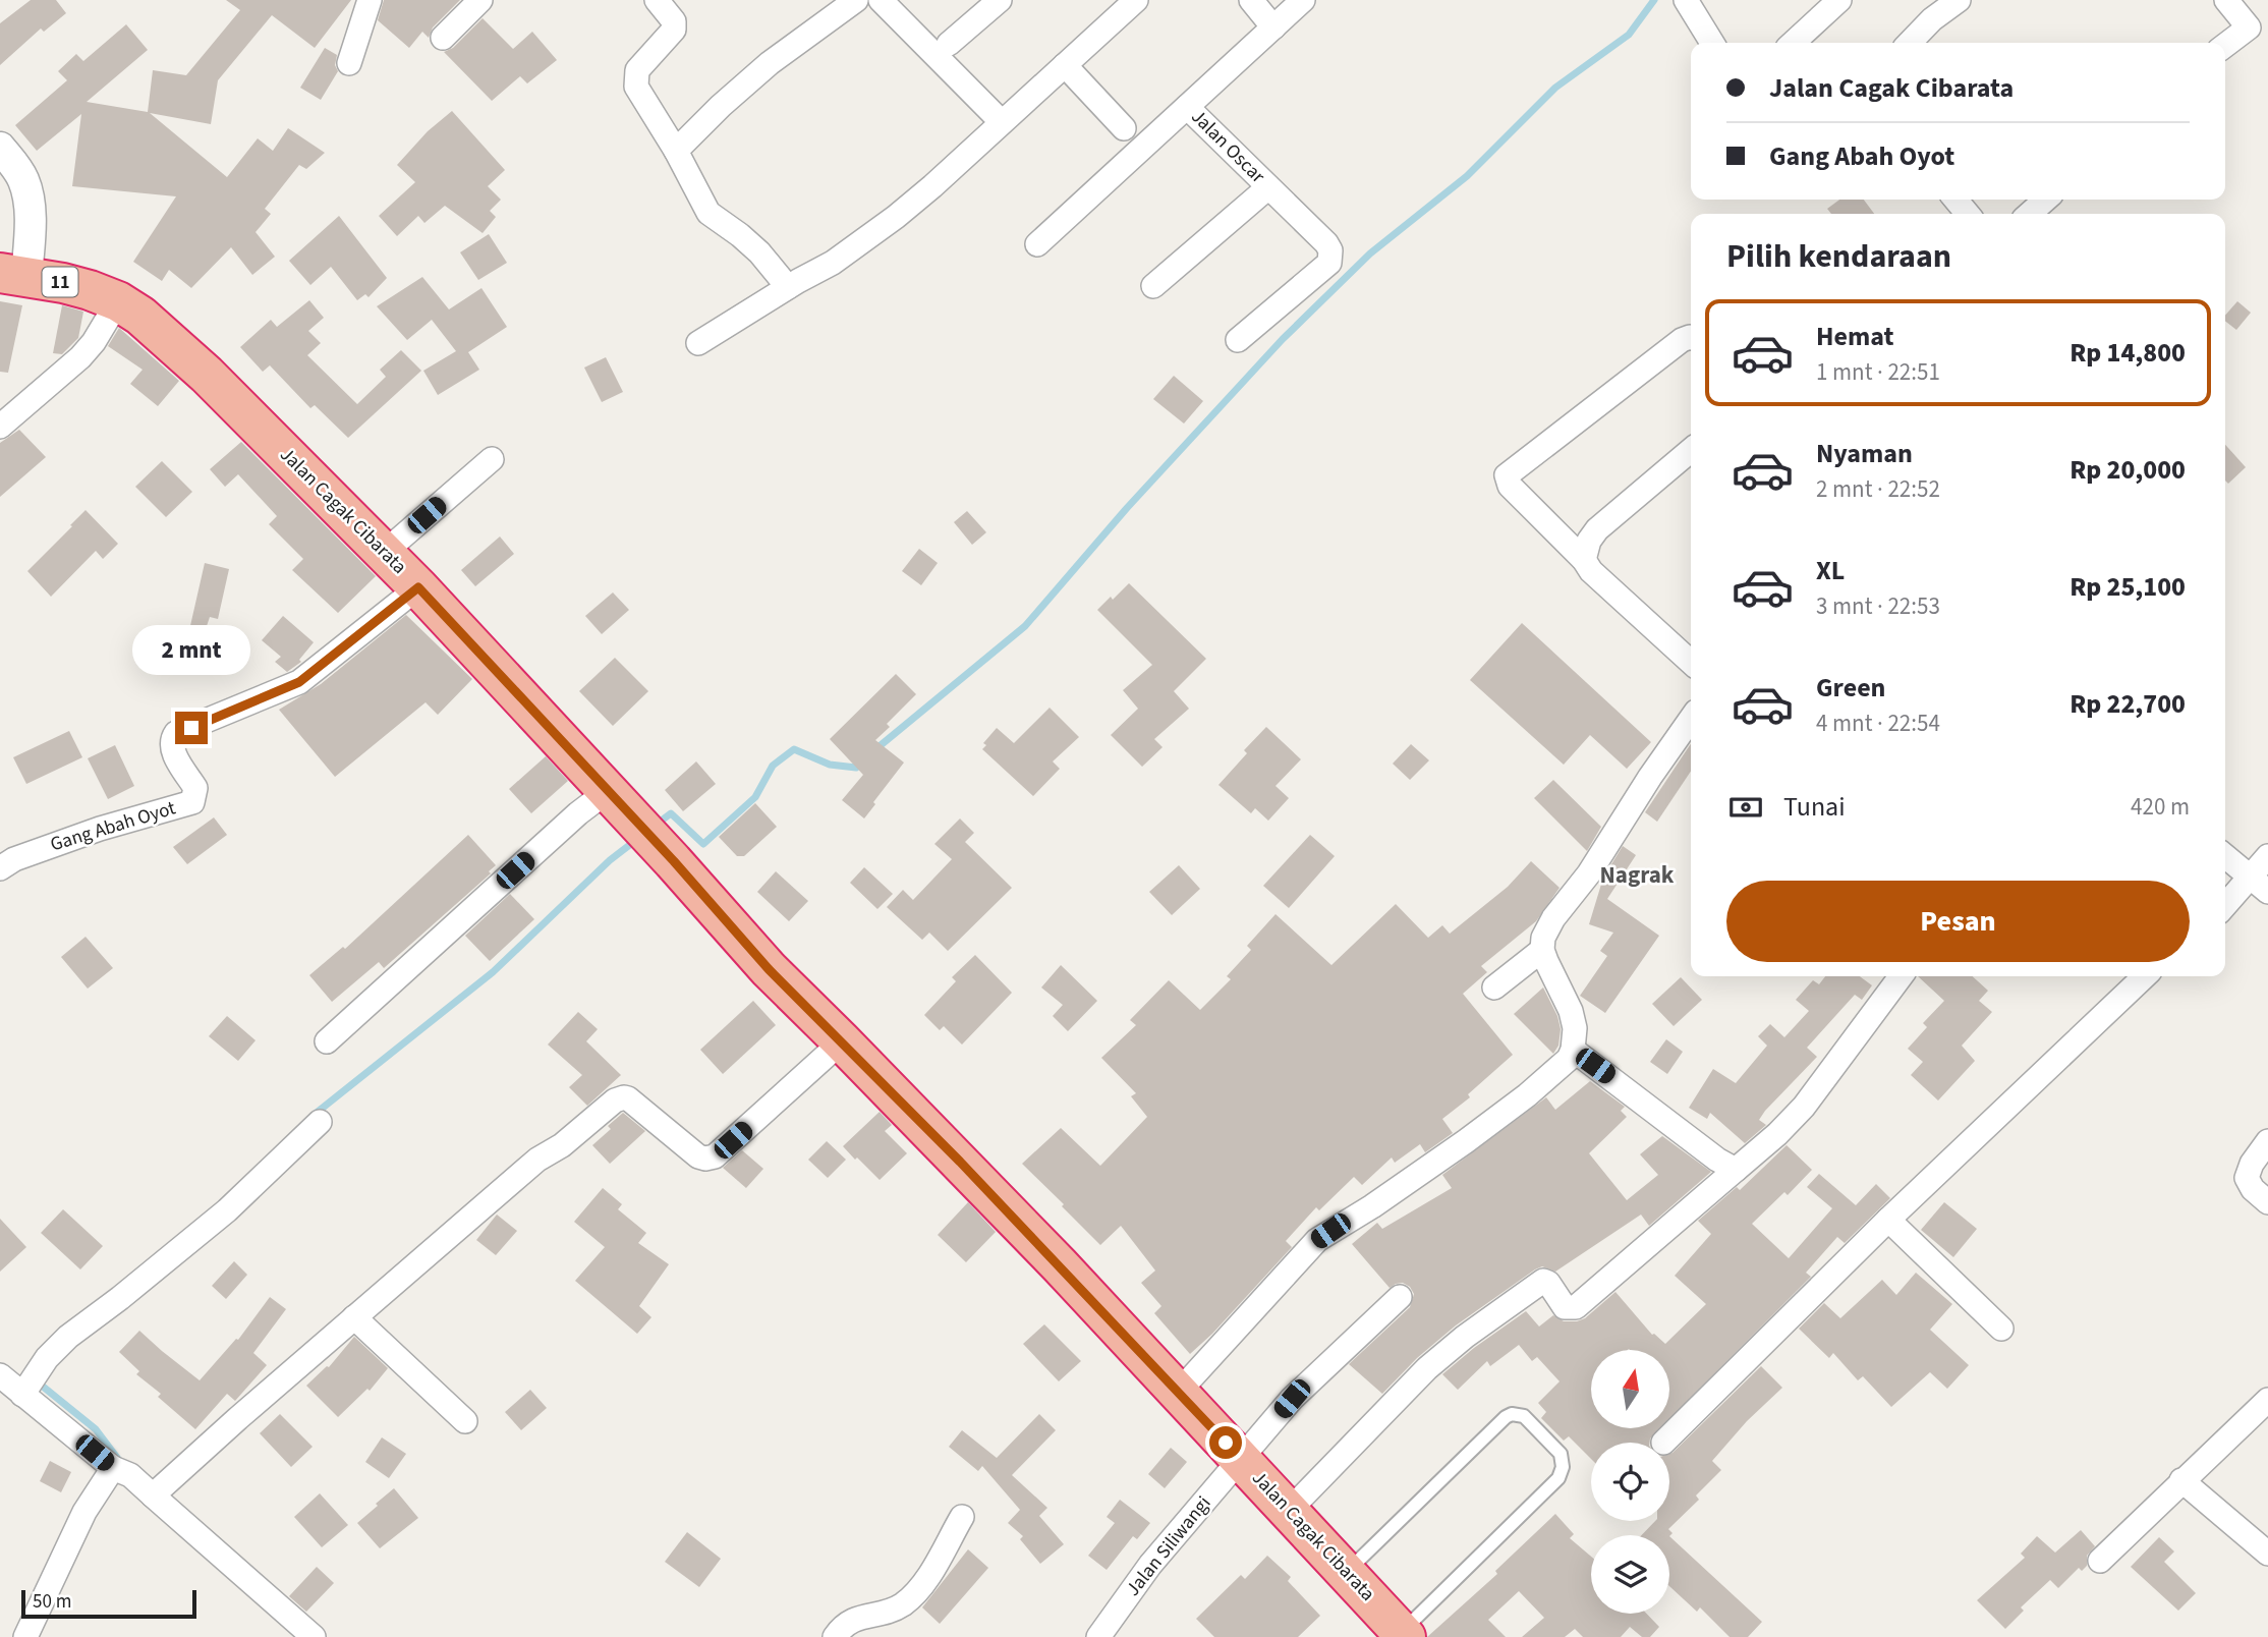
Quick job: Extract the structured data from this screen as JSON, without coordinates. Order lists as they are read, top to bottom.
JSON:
{
  "streets": {
    "highway": ["11", "Jalan Cagak Cibarata"],
    "street": ["Jalan Oscar", "Gang Abah Oyot", "Jalan Siliwangi"]
  },
  "crossings": [
    ["11", "Jalan Cagak Cibarata"],
    ["Jalan Cagak Cibarata", "Gang Abah Oyot"],
    ["Jalan Cagak Cibarata", "Jalan Siliwangi"]
  ],
  "districts": ["Nagrak"],
  "scale_bar": "50 m",
  "north": "top",
  "page": {
    "banner": ["Jalan Cagak Cibarata", "Gang Abah Oyot"],
    "heading": "Pilih kendaraan",
    "list": [
      {
        "name": "Hemat",
        "note": "1 mnt · 22:51",
        "value": "Rp 14,800"
      },
      {
        "name": "Nyaman",
        "note": "2 mnt · 22:52",
        "value": "Rp 20,000"
      },
      {
        "name": "XL",
        "note": "3 mnt · 22:53",
        "value": "Rp 25,100"
      },
      {
        "name": "Green",
        "note": "4 mnt · 22:54",
        "value": "Rp 22,700"
      }
    ],
    "bubble": "2 mnt",
    "pay": ["Tunai", "420 m"],
    "buttons": "Pesan",
    "scale": "50 m"
  }
}
